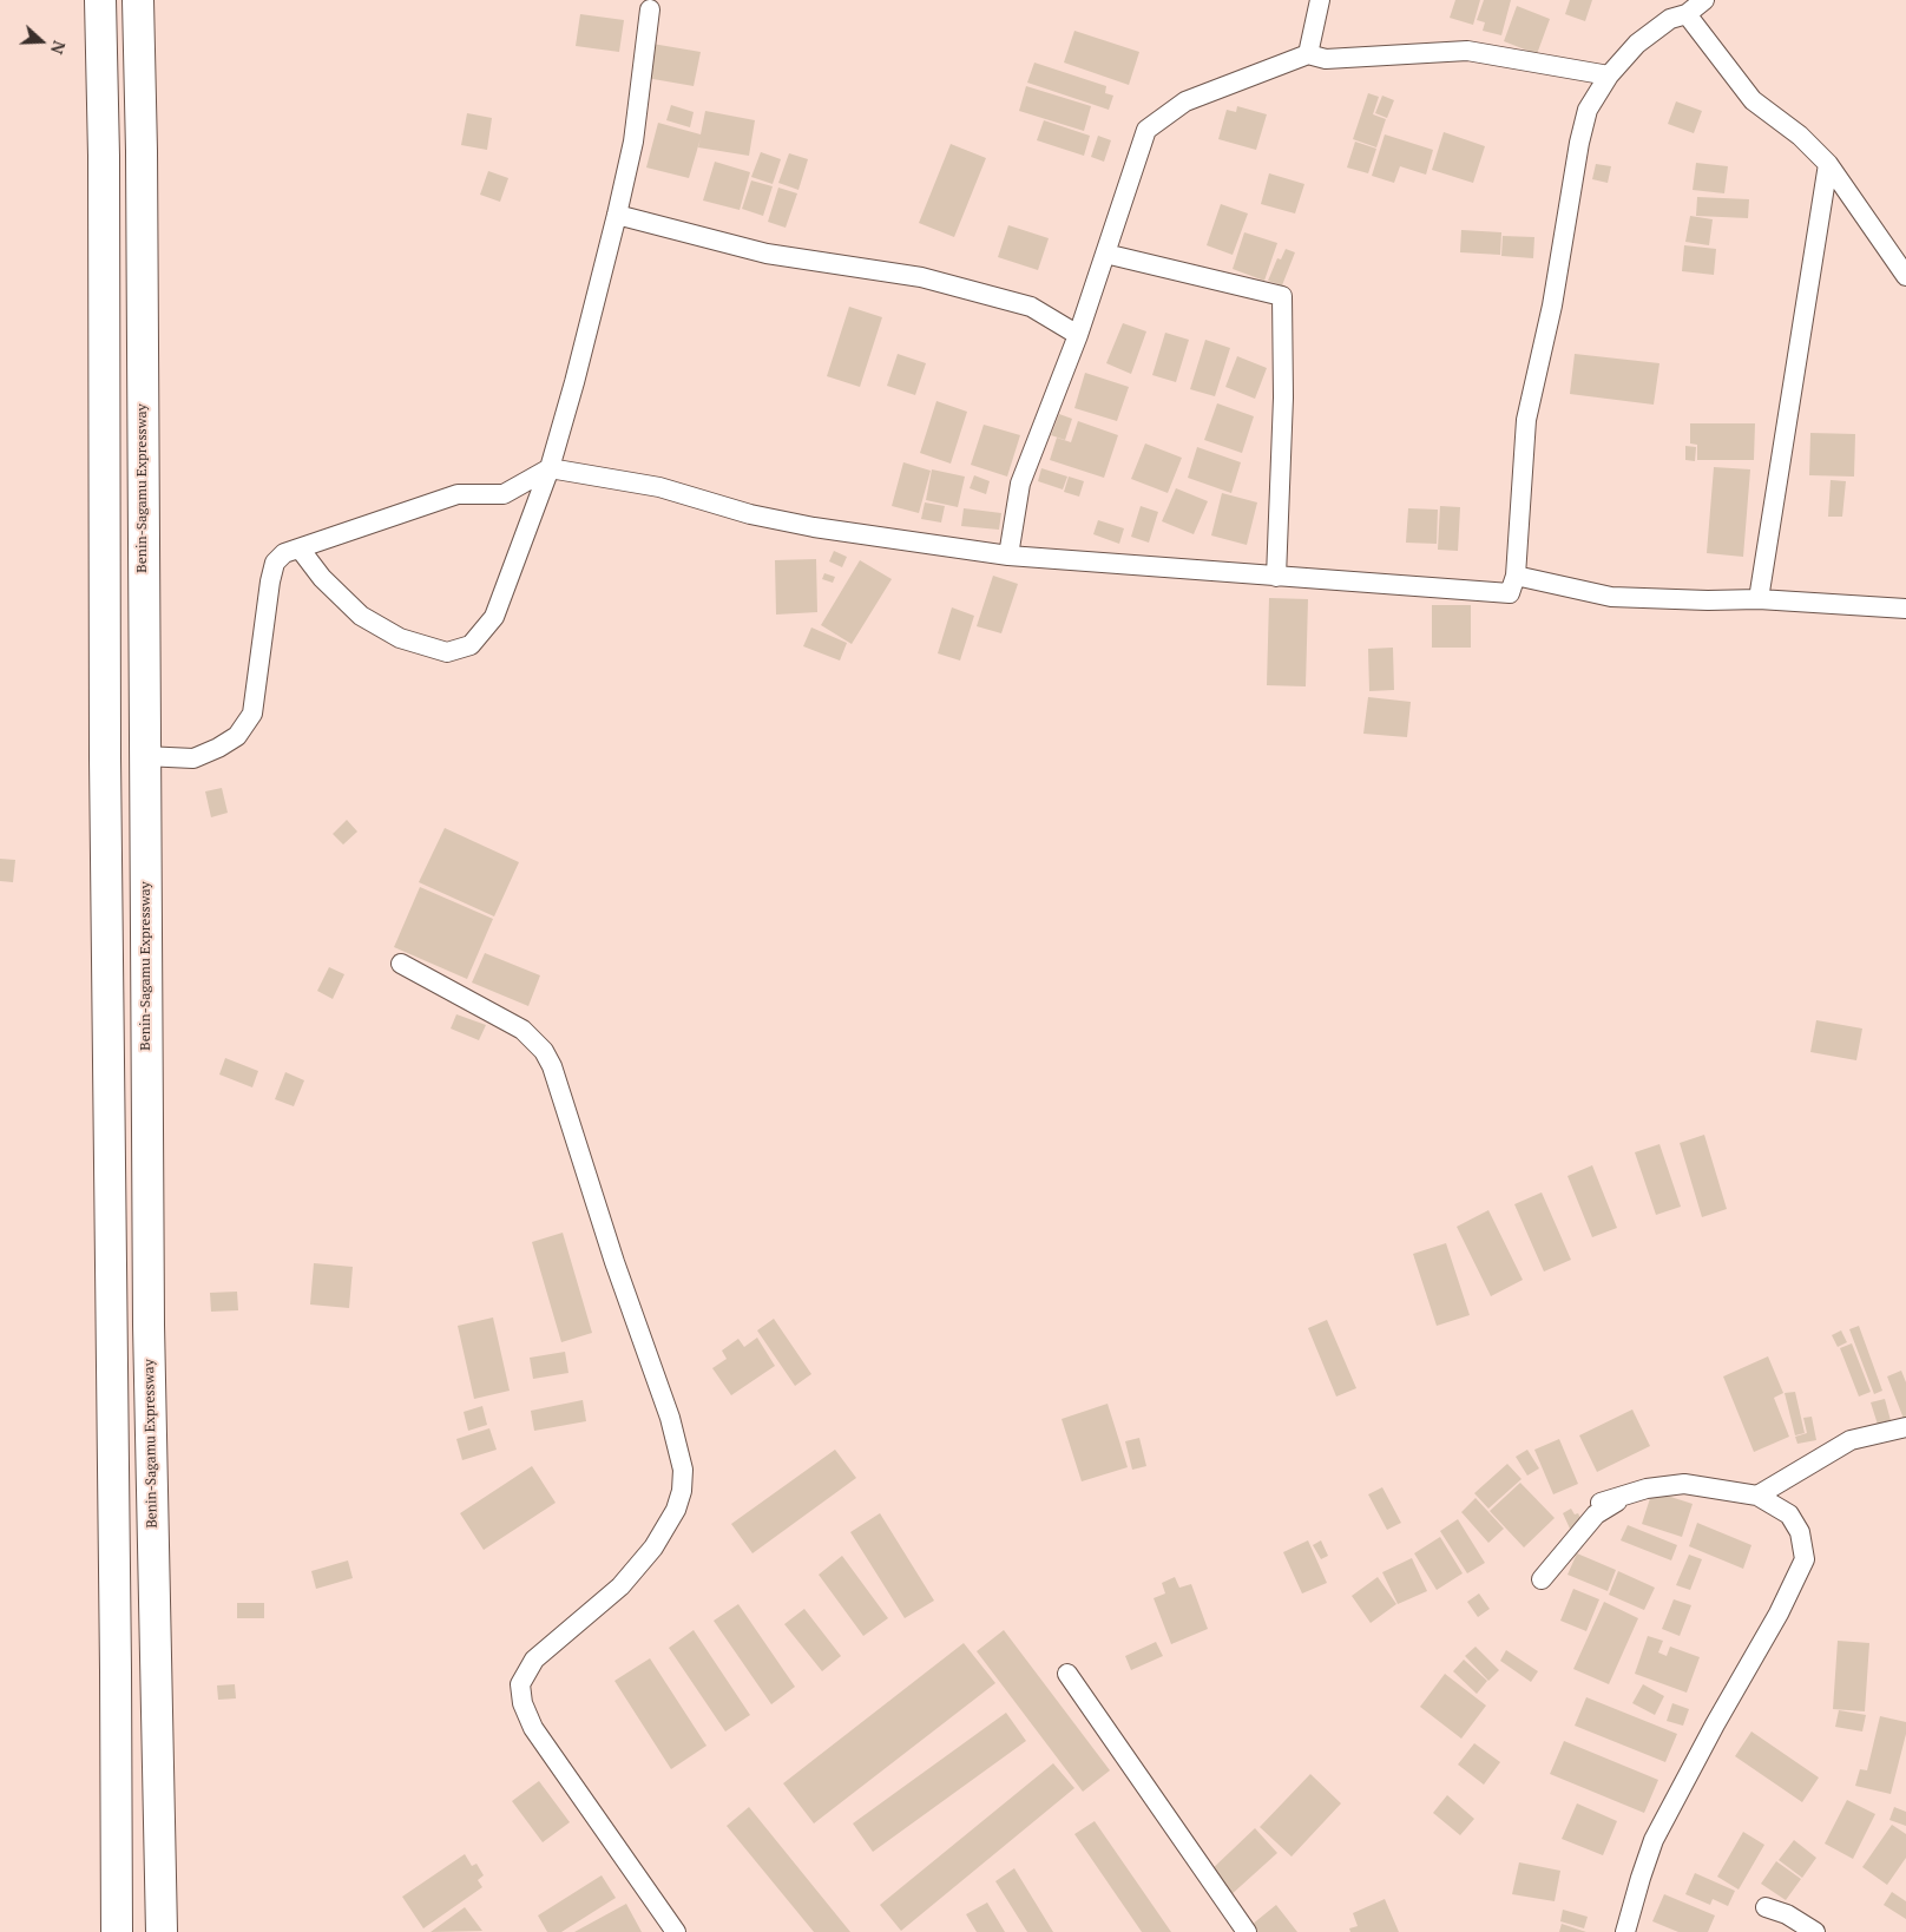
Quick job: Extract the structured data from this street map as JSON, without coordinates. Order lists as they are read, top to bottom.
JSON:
{
  "streets": {
    "highway": ["Benin-Sagamu Expressway"]
  },
  "north": "right"
}
